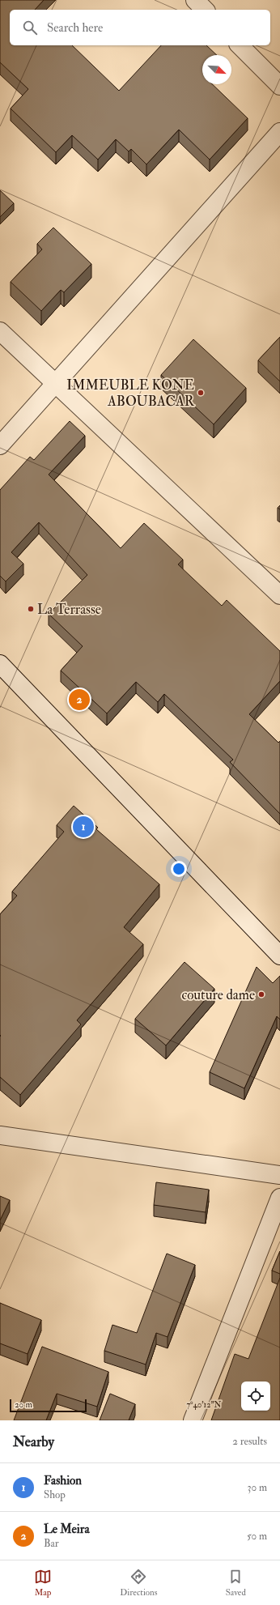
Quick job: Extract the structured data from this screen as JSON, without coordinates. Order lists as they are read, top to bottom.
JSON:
{
  "places": ["IMMEUBLE KONE ABOUBACAR", "La Terrasse", "couture dame"],
  "scale_bar": "20 m",
  "north": "bottom right",
  "page": {
    "search": "Search here",
    "pins": ["2", "1"],
    "scale": "20 m",
    "heading": ["Nearby", "2 results"],
    "list": [
      {
        "mark": "1",
        "name": "Fashion",
        "note": "Shop",
        "value": "30 m"
      },
      {
        "mark": "2",
        "name": "Le Meira",
        "note": "Bar",
        "value": "50 m"
      }
    ],
    "nav": ["Map", "Directions", "Saved"]
  },
  "coordinates": ["7°40'12\"N"]
}
